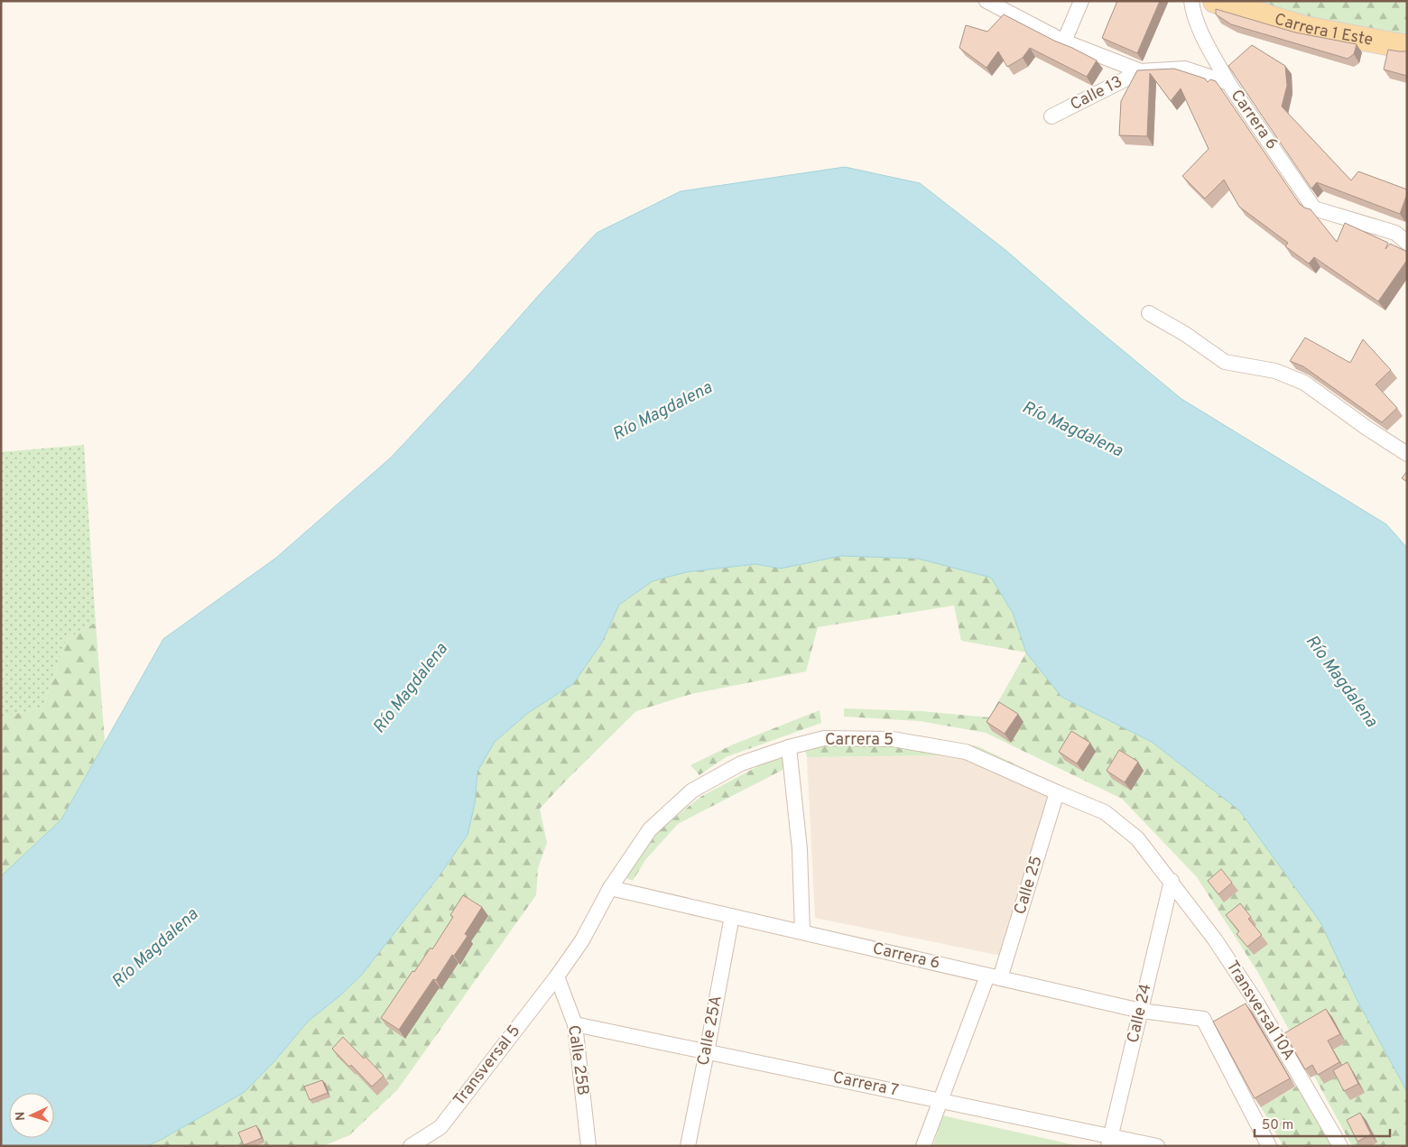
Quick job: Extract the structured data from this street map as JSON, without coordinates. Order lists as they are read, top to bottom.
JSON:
{
  "streets": {
    "main road": ["Carrera 1 Este"],
    "street": [
      "Calle 13",
      "Carrera 6",
      "Carrera 5",
      "Calle 25",
      "Transversal 10A",
      "Calle 24",
      "Calle 25A",
      "Calle 25B",
      "Transversal 5",
      "Carrera 7"
    ]
  },
  "crossings": [
    ["Calle 13", "Carrera 6"],
    ["Carrera 6", "Carrera 5"],
    ["Carrera 6", "Calle 25"],
    ["Carrera 6", "Calle 24"],
    ["Carrera 6", "Calle 25A"],
    ["Carrera 5", "Calle 25"],
    ["Carrera 5", "Transversal 10A"],
    ["Carrera 5", "Calle 24"],
    ["Carrera 5", "Calle 25B"],
    ["Carrera 5", "Transversal 5"],
    ["Calle 25", "Carrera 7"],
    ["Transversal 10A", "Calle 24"],
    ["Calle 24", "Carrera 7"],
    ["Calle 25A", "Carrera 7"],
    ["Calle 25B", "Transversal 5"],
    ["Calle 25B", "Carrera 7"]
  ],
  "water": ["Río Magdalena"],
  "scale_bar": "50 m",
  "north": "left"
}
